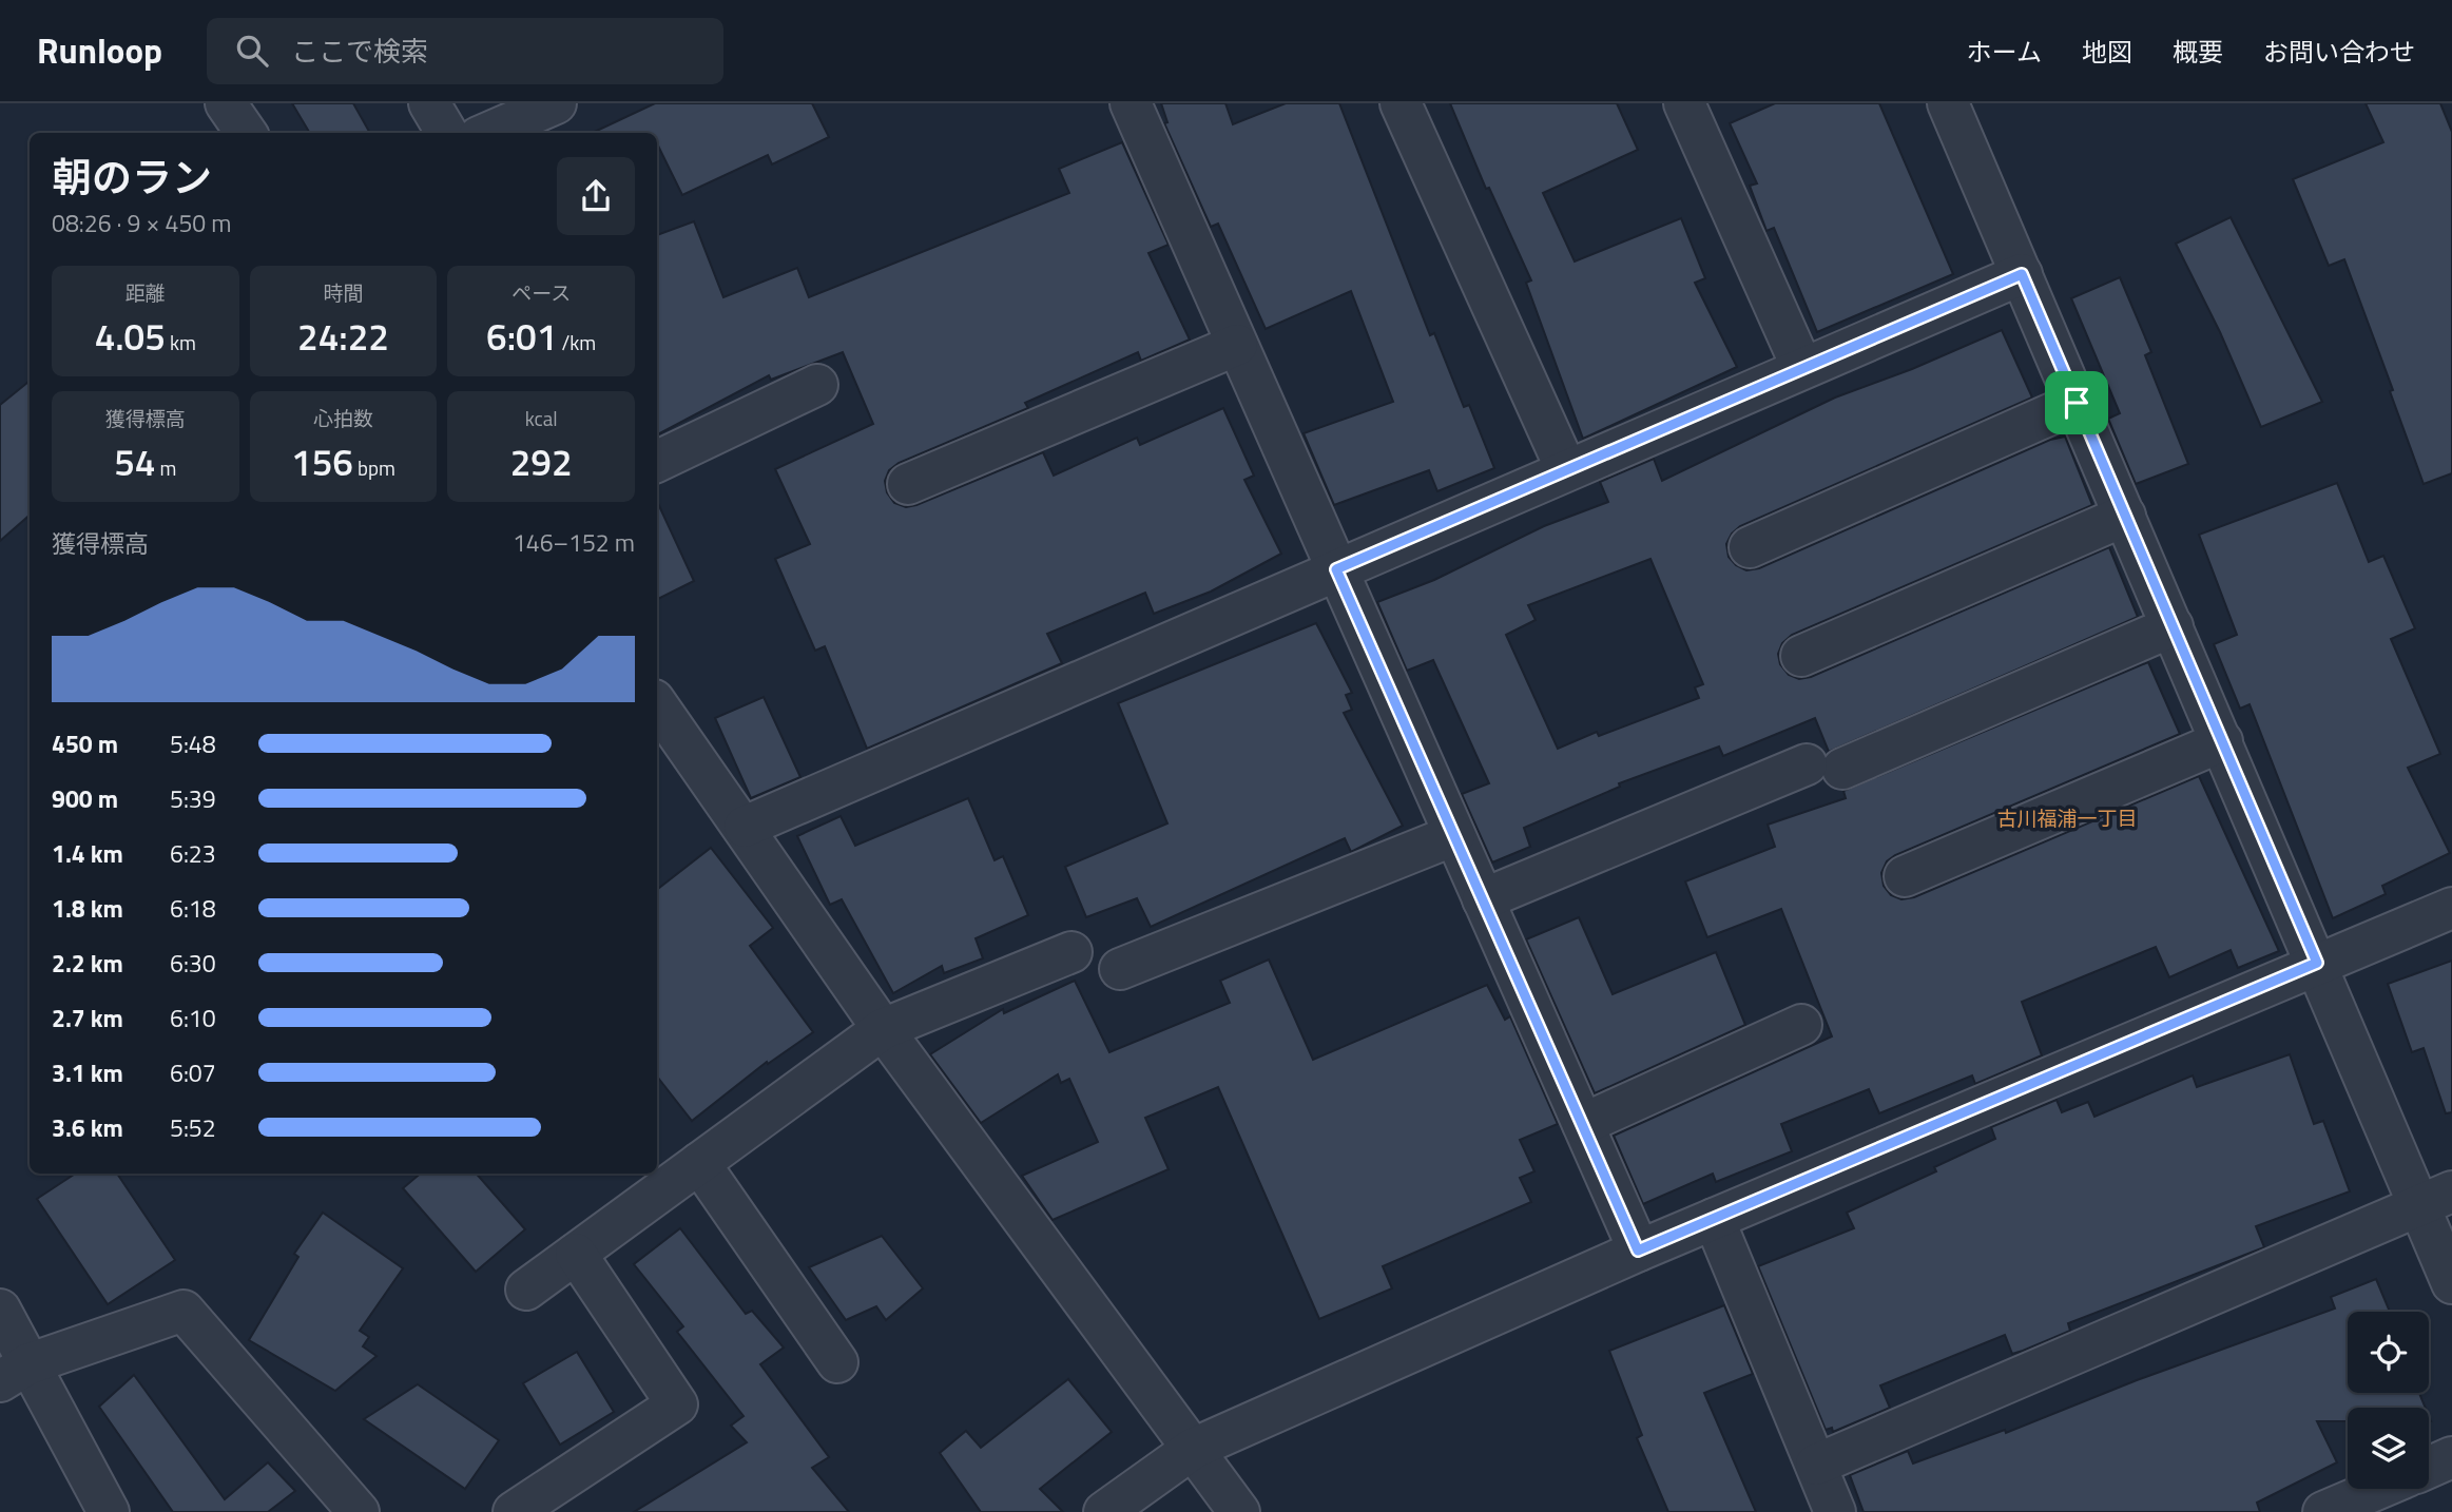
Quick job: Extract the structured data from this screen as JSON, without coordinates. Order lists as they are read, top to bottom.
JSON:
{
  "districts": ["古川福浦一丁目"],
  "page": {
    "header": "Runloop",
    "search": "ここで検索",
    "nav": [
      "ホーム",
      "地図",
      "概要",
      "お問い合わせ"
    ],
    "heading": ["朝のラン", "08:26 · 9 × 450 m"],
    "stats": [
      ["距離", "4.05 km"],
      ["時間", "24:22"],
      ["ペース", "6:01 /km"],
      ["獲得標高", "54 m"],
      ["心拍数", "156 bpm"],
      ["kcal", "292"]
    ],
    "chart": ["獲得標高", "146–152 m"],
    "list": [
      {
        "name": "450 m",
        "note": "5:48"
      },
      {
        "name": "900 m",
        "note": "5:39"
      },
      {
        "name": "1.4 km",
        "note": "6:23"
      },
      {
        "name": "1.8 km",
        "note": "6:18"
      },
      {
        "name": "2.2 km",
        "note": "6:30"
      },
      {
        "name": "2.7 km",
        "note": "6:10"
      },
      {
        "name": "3.1 km",
        "note": "6:07"
      },
      {
        "name": "3.6 km",
        "note": "5:52"
      }
    ]
  }
}
